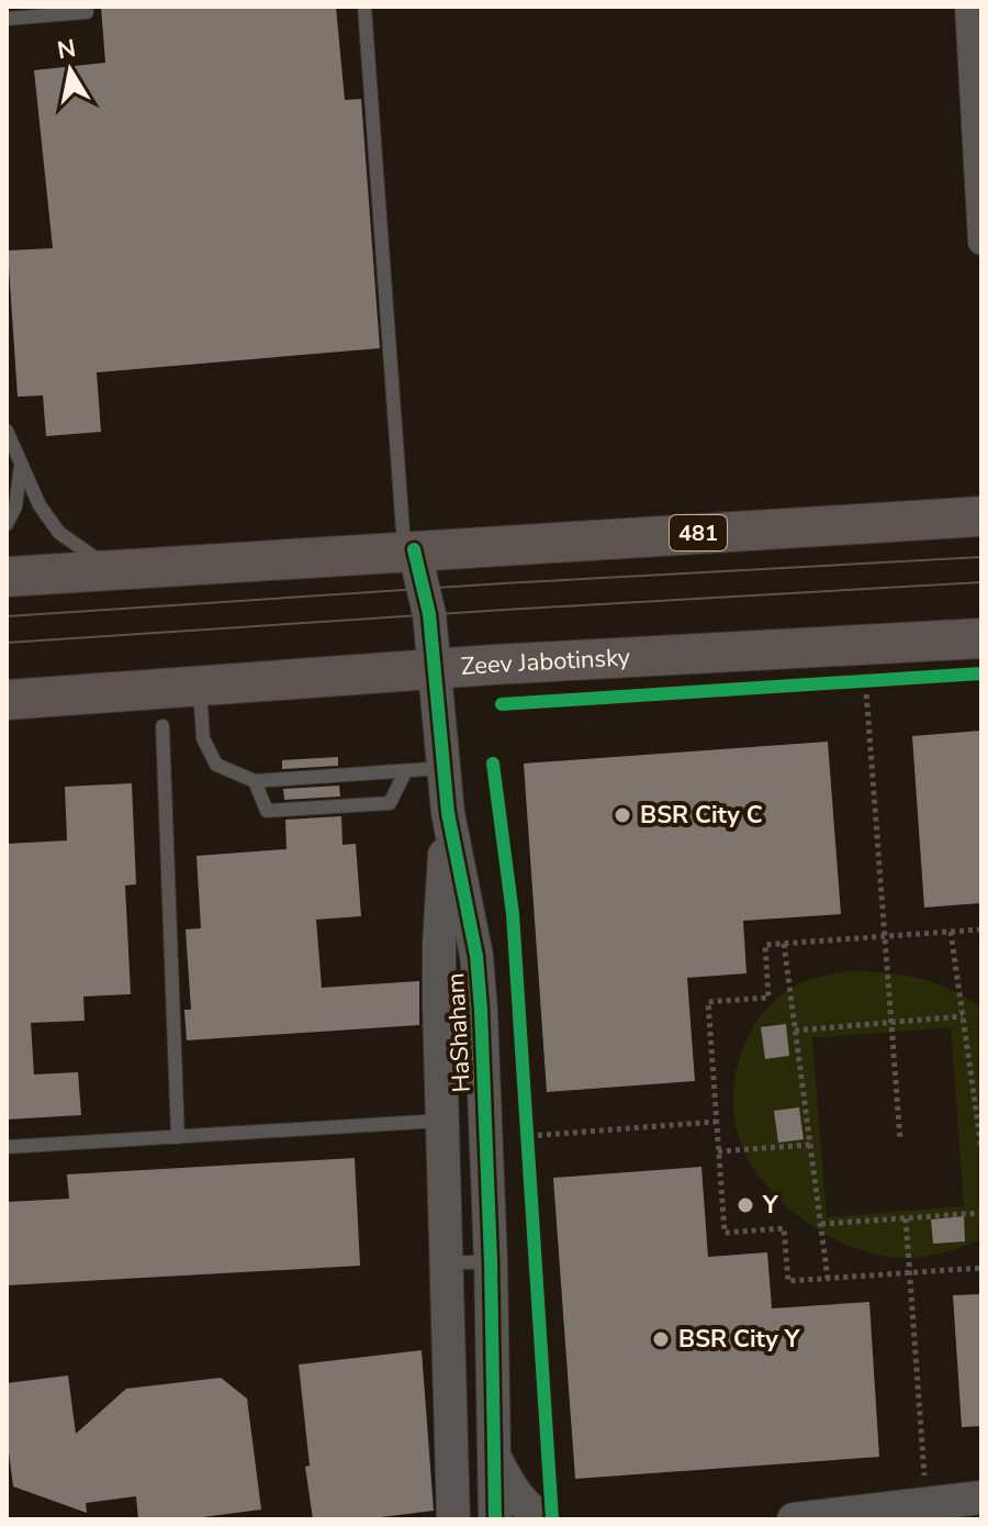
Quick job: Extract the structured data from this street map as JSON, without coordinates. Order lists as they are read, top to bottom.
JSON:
{
  "streets": {
    "main road": ["481", "Zeev Jabotinsky"],
    "street": ["HaShaham"]
  },
  "crossings": [
    ["481", "HaShaham"],
    ["Zeev Jabotinsky", "HaShaham"]
  ],
  "places": ["BSR City C", "Y", "BSR City Y"],
  "north": "top"
}
